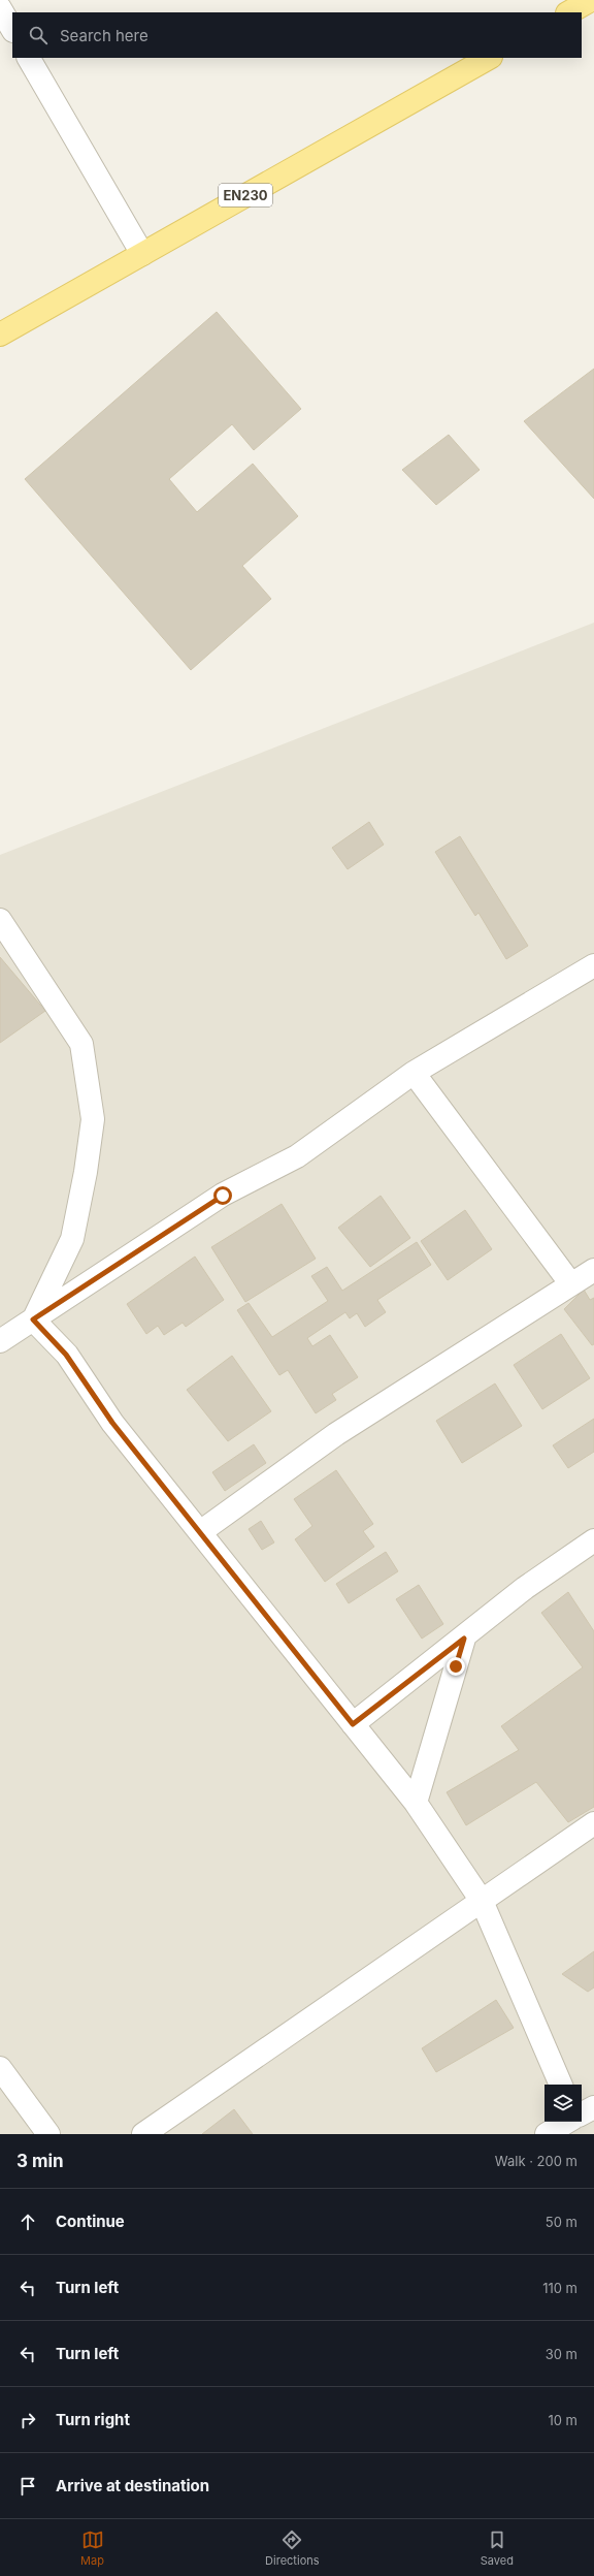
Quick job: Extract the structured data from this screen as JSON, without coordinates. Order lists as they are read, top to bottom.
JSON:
{
  "streets": {
    "main road": ["EN230"]
  },
  "page": {
    "search": "Search here",
    "heading": ["3 min", "Walk · 200 m"],
    "list": [
      ["Continue", "50 m"],
      ["Turn left", "110 m"],
      ["Turn left", "30 m"],
      ["Turn right", "10 m"],
      "Arrive at destination"
    ],
    "nav": ["Map", "Directions", "Saved"]
  }
}
